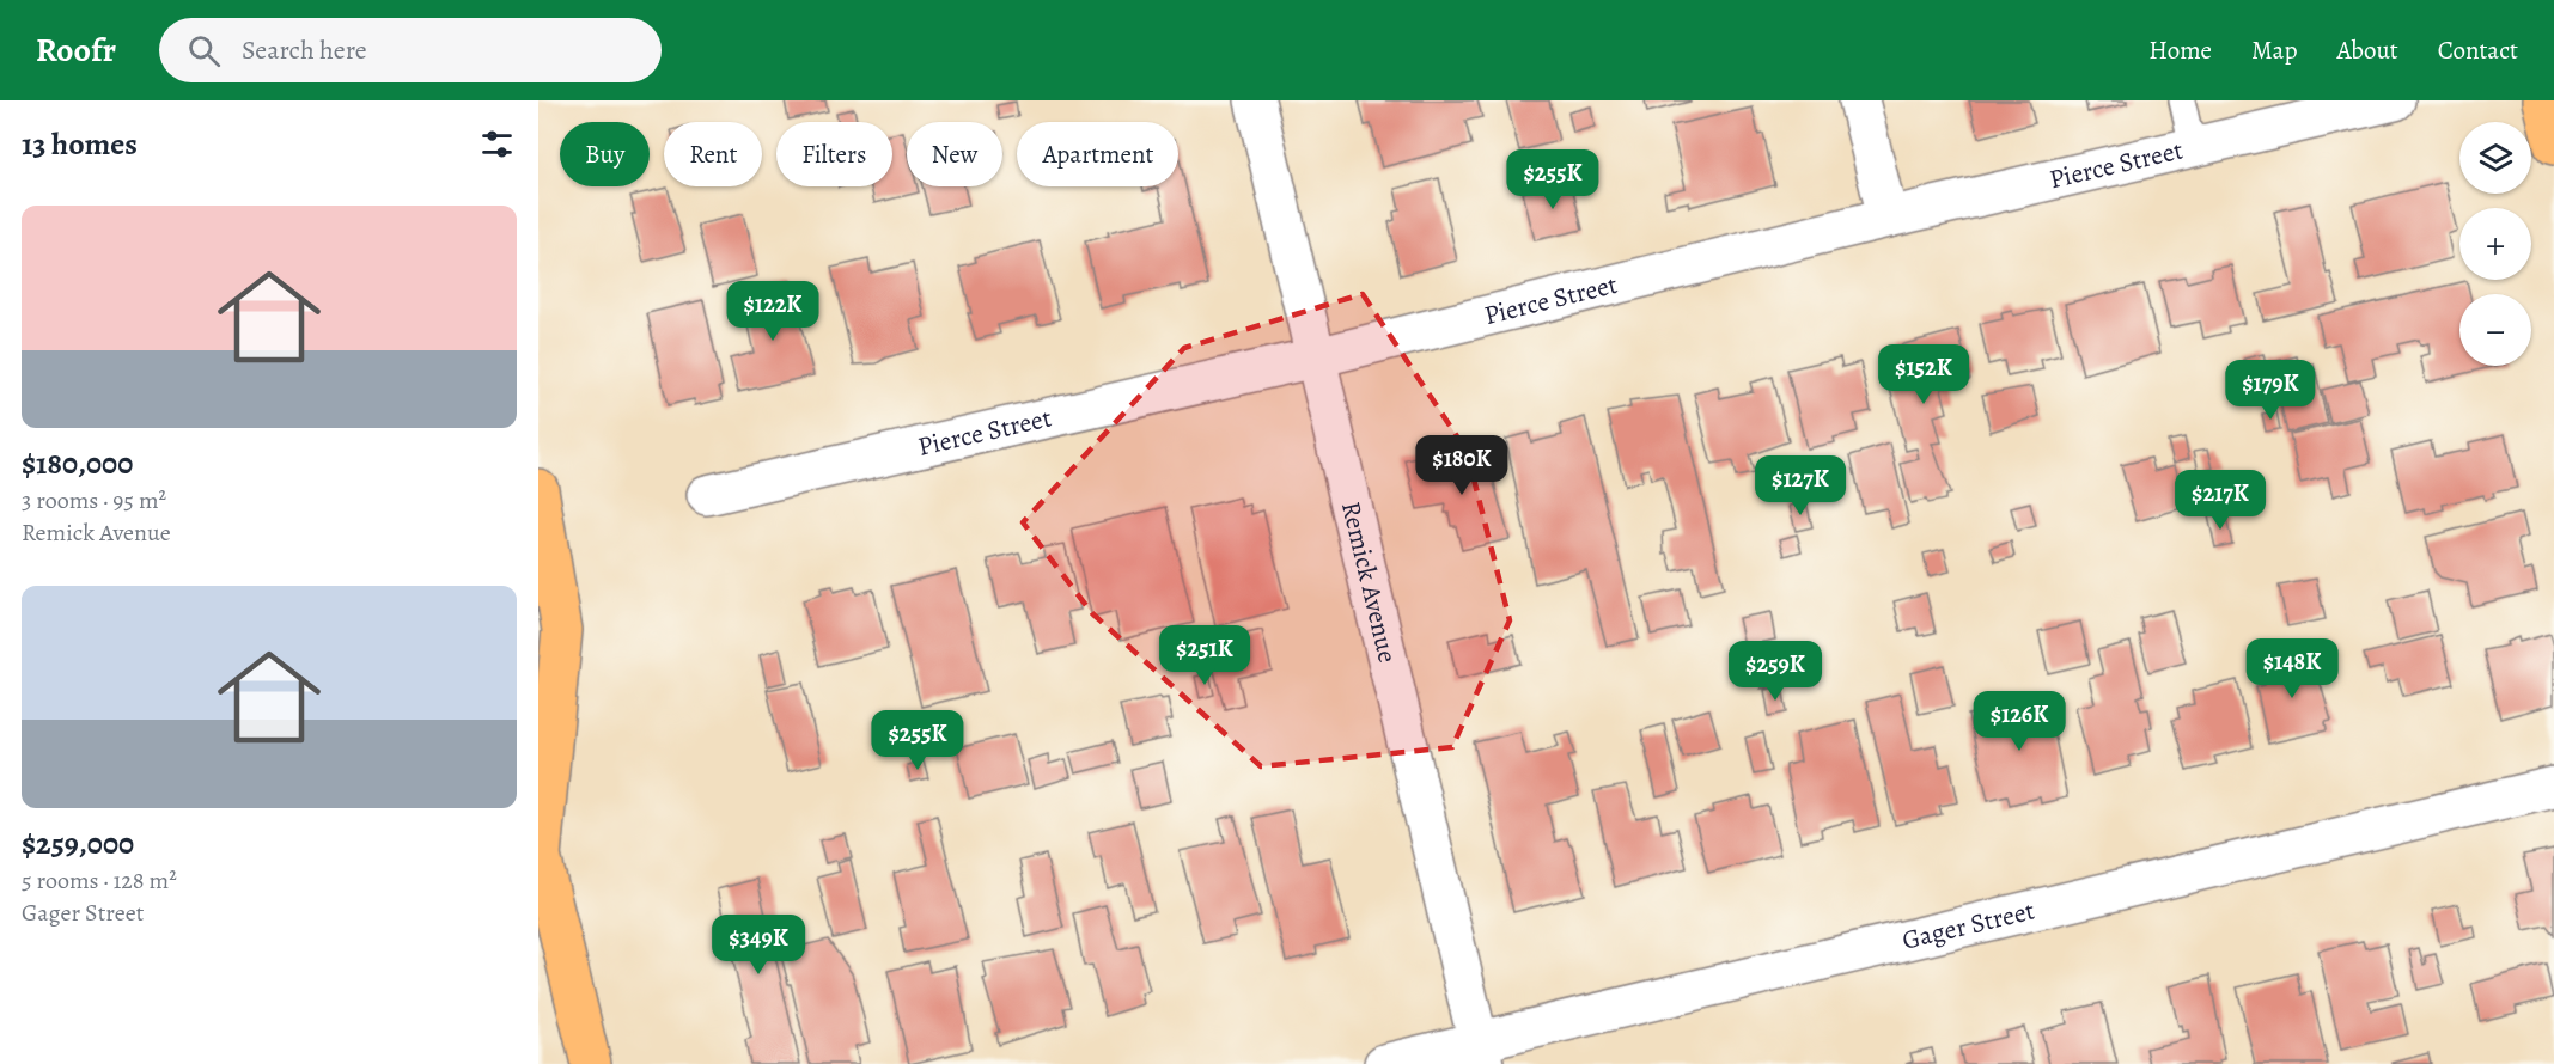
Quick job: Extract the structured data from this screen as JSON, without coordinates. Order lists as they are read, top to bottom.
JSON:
{
  "streets": {
    "street": ["Pierce Street", "Remick Avenue", "Gager Street"]
  },
  "crossings": [
    ["Pierce Street", "Remick Avenue"],
    ["Remick Avenue", "Gager Street"]
  ],
  "page": {
    "header": "Roofr",
    "search": "Search here",
    "nav": [
      "Home",
      "Map",
      "About",
      "Contact"
    ],
    "heading": "13 homes",
    "map_buttons": ["+", "−"],
    "chip": [
      "Buy",
      "Rent",
      "Filters",
      "New",
      "Apartment"
    ],
    "price": [
      "$255K",
      "$122K",
      "$152K",
      "$179K",
      "$180K",
      "$127K",
      "$217K",
      "$251K",
      "$148K",
      "$259K",
      "$126K",
      "$255K",
      "$349K"
    ],
    "list": [
      {
        "name": "$180,000",
        "note": "3 rooms · 95 m² · Remick Avenue"
      },
      {
        "name": "$259,000",
        "note": "5 rooms · 128 m² · Gager Street"
      }
    ]
  }
}
